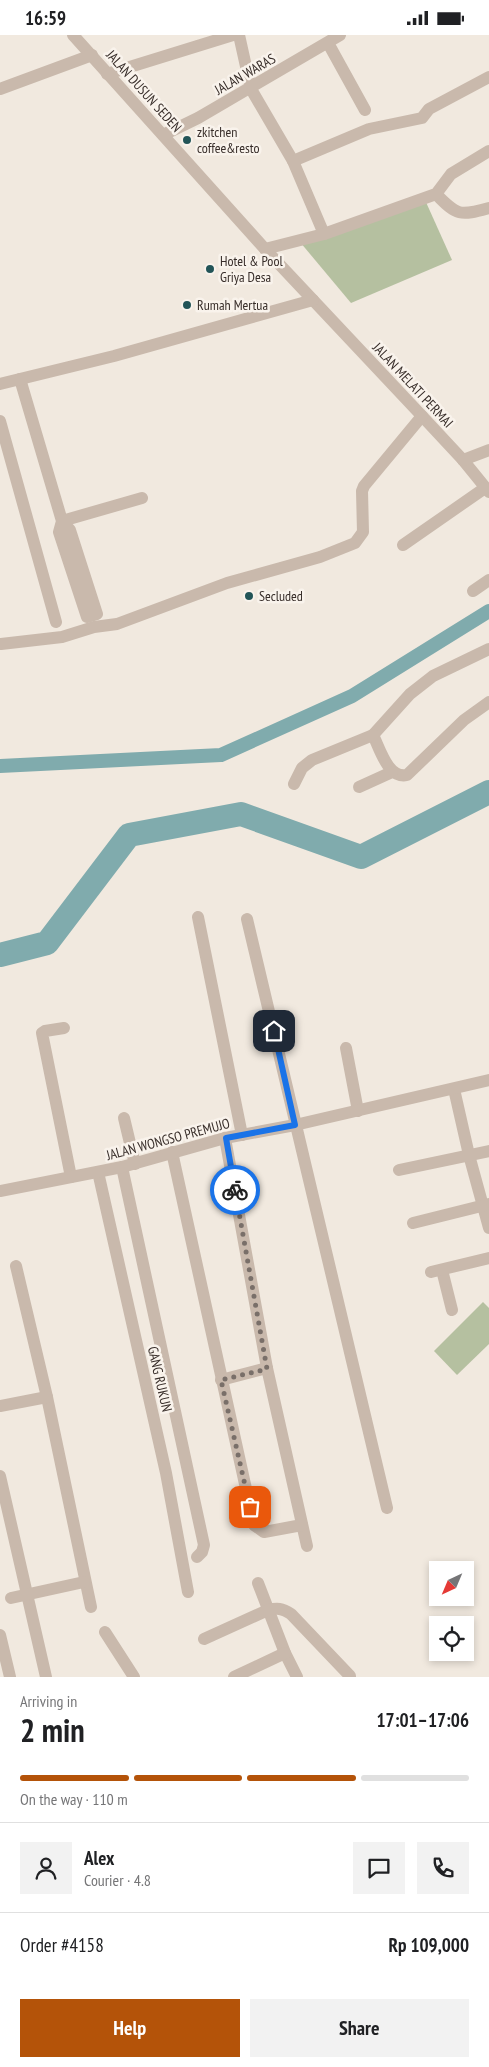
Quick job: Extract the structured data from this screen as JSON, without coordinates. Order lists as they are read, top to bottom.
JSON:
{
  "streets": {
    "street": [
      "JALAN WARAS",
      "JALAN DUSUN SEDEN",
      "JALAN MELATI PERMAI",
      "JALAN WONGSO PREMUJO",
      "GANG RUKUN"
    ]
  },
  "crossings": [
    ["JALAN WARAS", "JALAN DUSUN SEDEN"],
    ["JALAN DUSUN SEDEN", "JALAN MELATI PERMAI"],
    ["JALAN WONGSO PREMUJO", "GANG RUKUN"]
  ],
  "places": [
    "zkitchen coffee&resto",
    "Hotel & Pool Griya Desa",
    "Rumah Mertua",
    "Secluded"
  ],
  "north": "bottom left",
  "page": {
    "status": "16:59",
    "heading": ["2 min", "Arriving in", "17:01–17:06"],
    "panel": [
      "Alex",
      "Courier · 4.8",
      "Order #4158",
      "Rp 109,000"
    ],
    "bar": "On the way · 110 m",
    "buttons": ["Help", "Share"]
  }
}
